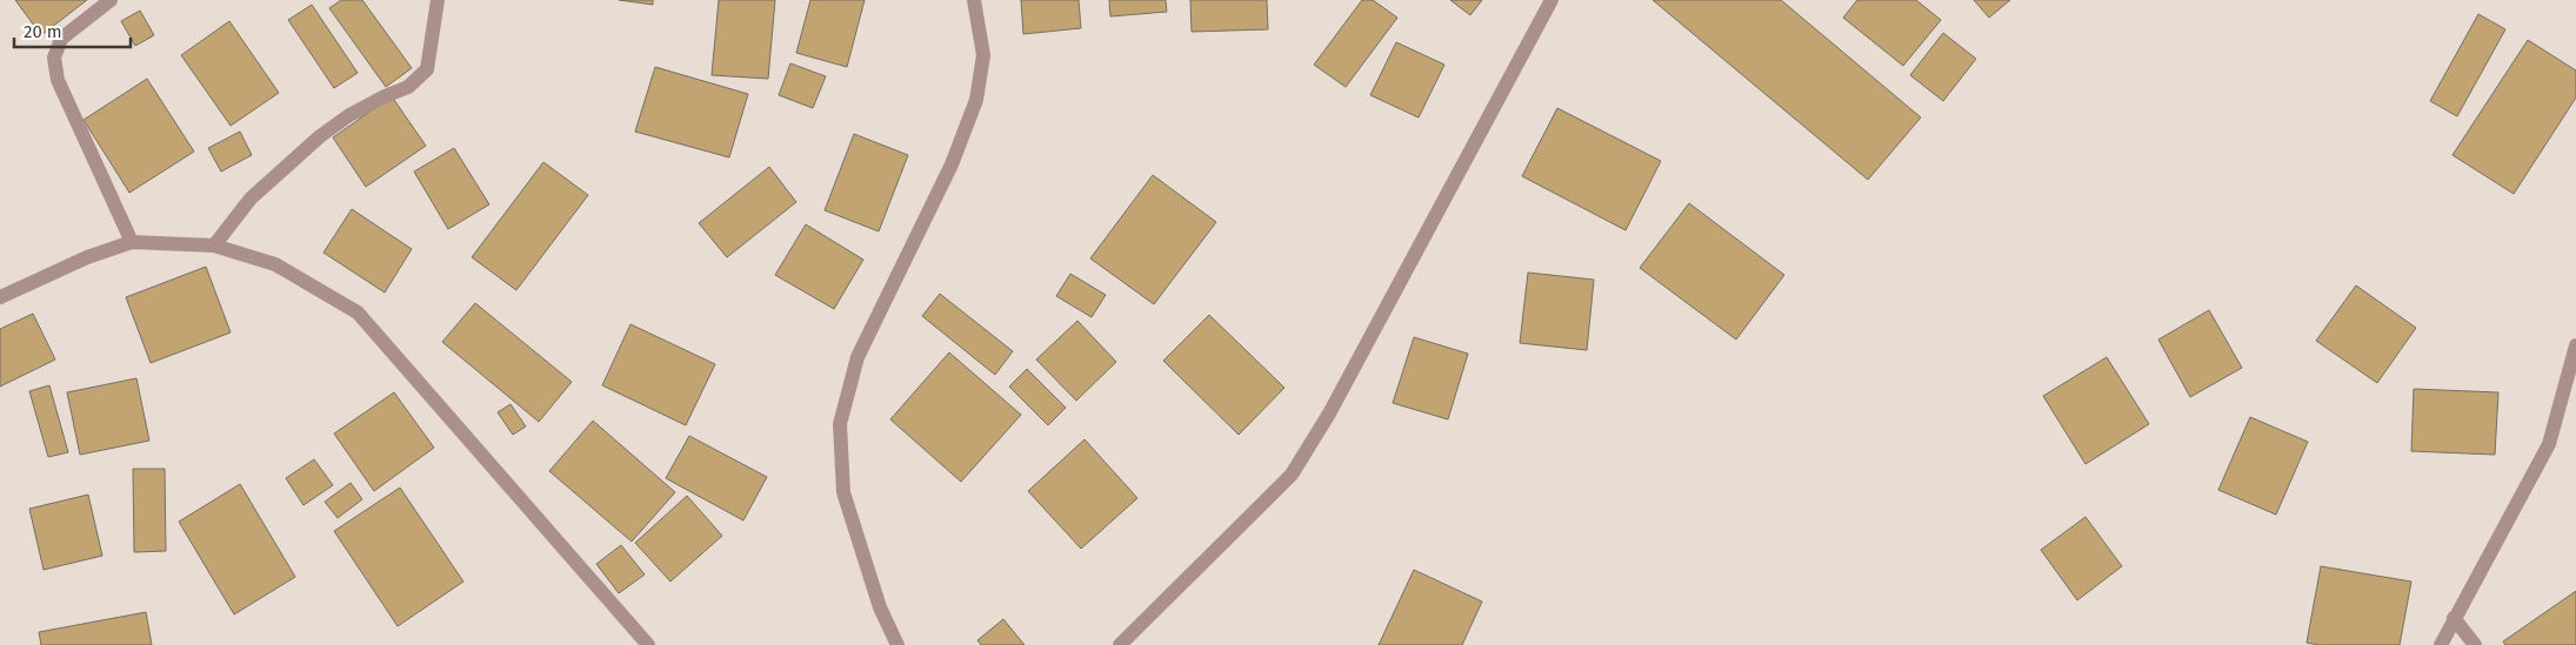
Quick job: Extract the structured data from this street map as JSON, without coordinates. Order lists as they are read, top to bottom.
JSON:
{
  "scale_bar": "20 m"
}
